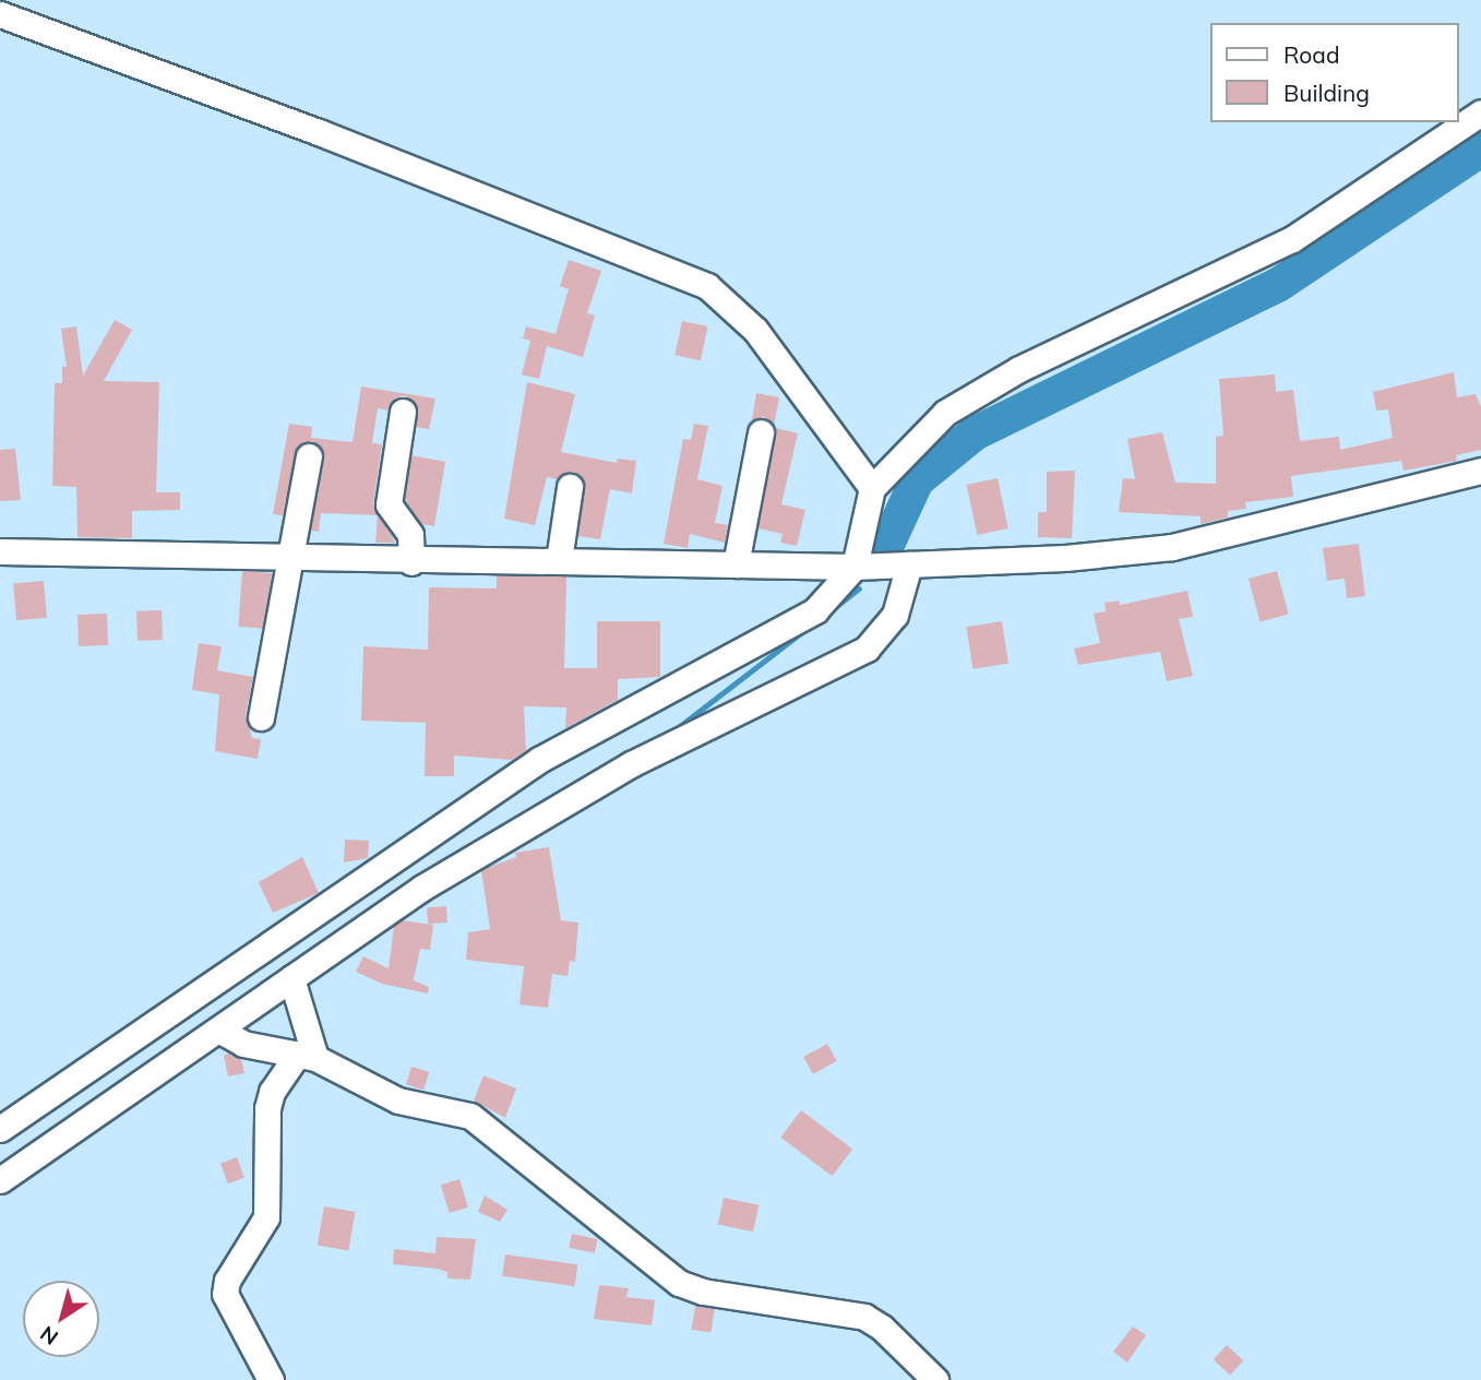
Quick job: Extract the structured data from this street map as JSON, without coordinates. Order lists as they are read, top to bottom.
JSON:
{
  "legend": ["Road", "Building"],
  "north": "bottom left"
}
